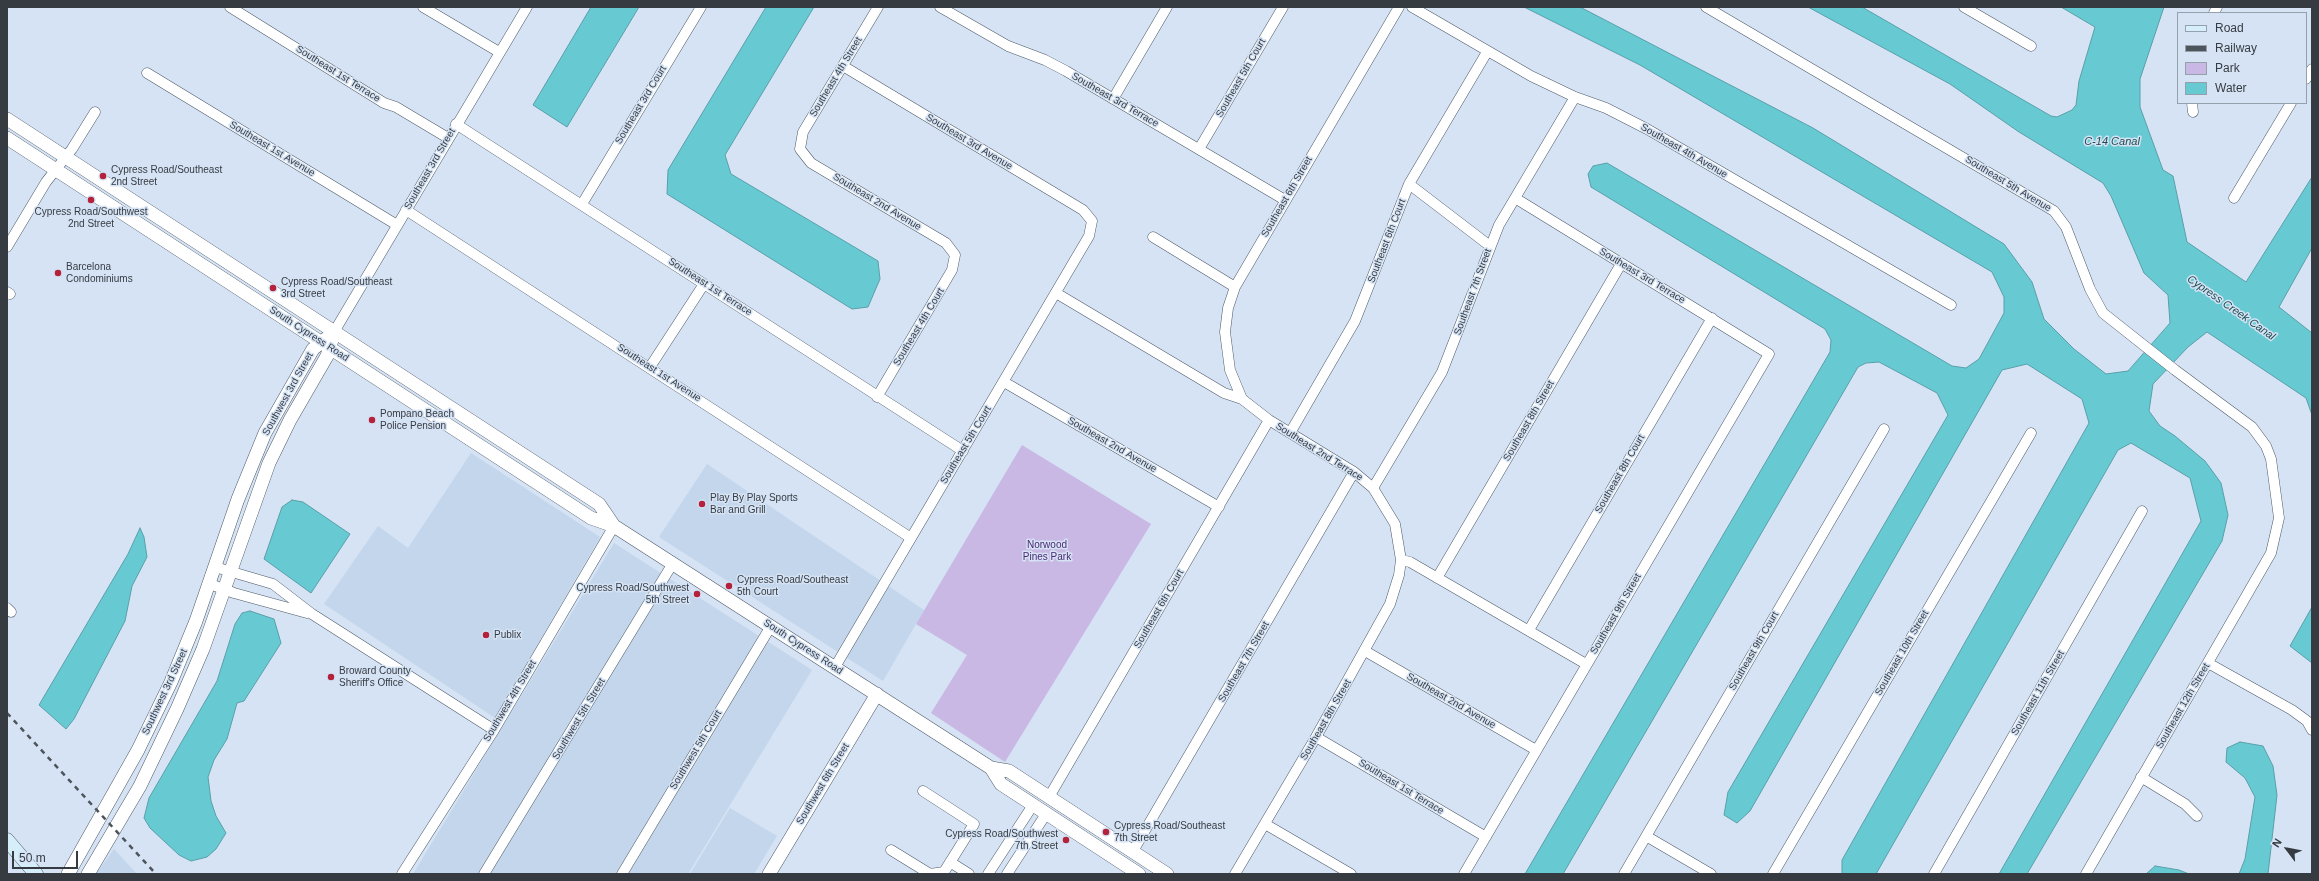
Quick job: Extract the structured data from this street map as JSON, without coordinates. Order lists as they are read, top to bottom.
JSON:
{
  "streets": {
    "street": [
      "Southeast 1st Terrace",
      "Southeast 4th Street",
      "Southeast 5th Court",
      "Southeast 3rd Terrace",
      "Southeast 3rd Court",
      "Southeast 3rd Avenue",
      "Southeast 1st Avenue",
      "Southeast 4th Avenue",
      "Southeast 3rd Street",
      "Southeast 5th Avenue",
      "Southeast 6th Street",
      "Southeast 2nd Avenue",
      "Southeast 6th Court",
      "Southeast 7th Street",
      "Southeast 4th Court",
      "South Cypress Road",
      "Southwest 3rd Street",
      "Southeast 8th Street",
      "Southeast 2nd Terrace",
      "Southeast 8th Court",
      "Southeast 9th Street",
      "Southeast 9th Court",
      "Southeast 10th Street",
      "Southeast 11th Street",
      "Southwest 4th Street",
      "Southeast 12th Street",
      "Southwest 5th Street",
      "Southwest 5th Court",
      "Southwest 6th Street"
    ]
  },
  "crossings": [
    ["Southeast 1st Terrace", "Southeast 5th Court"],
    ["Southeast 1st Terrace", "Southeast 3rd Court"],
    ["Southeast 1st Terrace", "Southeast 3rd Street"],
    ["Southeast 1st Terrace", "Southeast 4th Court"],
    ["Southeast 1st Terrace", "Southeast 8th Street"],
    ["Southeast 1st Terrace", "Southeast 9th Street"],
    ["Southeast 4th Street", "Southeast 3rd Avenue"],
    ["Southeast 4th Street", "Southeast 2nd Avenue"],
    ["Southeast 5th Court", "Southeast 3rd Terrace"],
    ["Southeast 5th Court", "Southeast 3rd Avenue"],
    ["Southeast 5th Court", "Southeast 1st Avenue"],
    ["Southeast 5th Court", "Southeast 2nd Avenue"],
    ["Southeast 5th Court", "South Cypress Road"],
    ["Southeast 5th Court", "Southeast 2nd Terrace"],
    ["Southeast 3rd Terrace", "Southeast 6th Street"],
    ["Southeast 3rd Terrace", "Southeast 7th Street"],
    ["Southeast 3rd Terrace", "Southeast 8th Street"],
    ["Southeast 3rd Terrace", "Southeast 8th Court"],
    ["Southeast 3rd Terrace", "Southeast 9th Street"],
    ["Southeast 1st Avenue", "Southeast 3rd Street"],
    ["Southeast 4th Avenue", "Southeast 6th Court"],
    ["Southeast 4th Avenue", "Southeast 7th Street"],
    ["Southeast 3rd Street", "South Cypress Road"],
    ["Southeast 3rd Street", "Southwest 3rd Street"],
    ["Southeast 5th Avenue", "Southeast 12th Street"],
    ["Southeast 6th Street", "Southeast 2nd Terrace"],
    ["Southeast 2nd Avenue", "Southeast 6th Court"],
    ["Southeast 2nd Avenue", "Southeast 4th Court"],
    ["Southeast 2nd Avenue", "Southeast 8th Street"],
    ["Southeast 2nd Avenue", "Southeast 9th Street"],
    ["Southeast 6th Court", "South Cypress Road"],
    ["Southeast 6th Court", "Southeast 2nd Terrace"],
    ["Southeast 7th Street", "South Cypress Road"],
    ["Southeast 7th Street", "Southeast 2nd Terrace"],
    ["South Cypress Road", "Southwest 3rd Street"],
    ["South Cypress Road", "Southwest 4th Street"],
    ["South Cypress Road", "Southwest 5th Street"],
    ["South Cypress Road", "Southwest 5th Court"],
    ["South Cypress Road", "Southwest 6th Street"],
    ["Southeast 8th Street", "Southeast 2nd Terrace"]
  ],
  "water": ["C-14 Canal", "Cypress Creek Canal"],
  "parks": ["Norwood Pines Park"],
  "places": [
    "Cypress Road/Southeast 2nd Street",
    "Cypress Road/Southwest 2nd Street",
    "Barcelona Condominiums",
    "Cypress Road/Southeast 3rd Street",
    "Pompano Beach Police Pension",
    "Play By Play Sports Bar and Grill",
    "Cypress Road/Southeast 5th Court",
    "Cypress Road/Southwest 5th Street",
    "Publix",
    "Broward County Sheriff's Office",
    "Cypress Road/Southeast 7th Street",
    "Cypress Road/Southwest 7th Street"
  ],
  "legend": [
    "Road",
    "Railway",
    "Park",
    "Water"
  ],
  "scale_bar": "50 m",
  "north": "top left"
}
